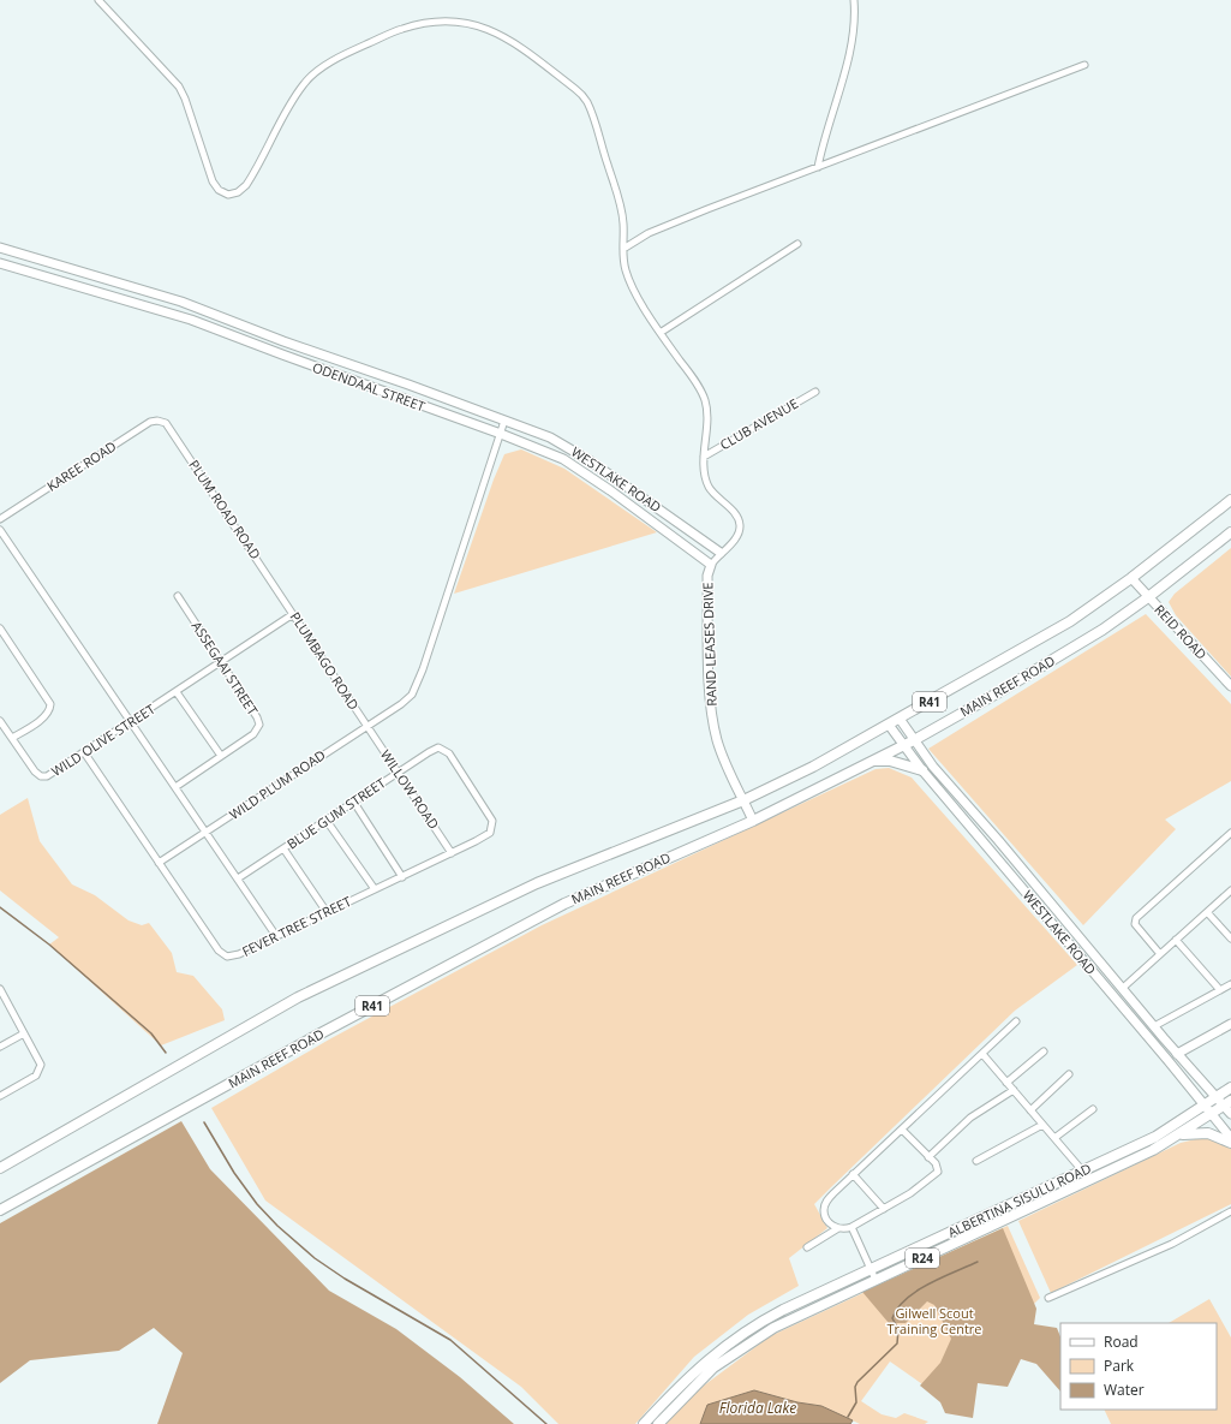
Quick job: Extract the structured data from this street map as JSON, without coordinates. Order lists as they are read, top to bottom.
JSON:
{
  "streets": {
    "main road": [
      "MAIN REEF ROAD",
      "R41",
      "ALBERTINA SISULU ROAD",
      "R24"
    ],
    "street": [
      "ODENDAAL STREET",
      "CLUB AVENUE",
      "KAREE ROAD",
      "WESTLAKE ROAD",
      "PLUM ROAD ROAD",
      "REID ROAD",
      "RAND LEASES DRIVE",
      "PLUMBAGO ROAD",
      "ASSEGAAI STREET",
      "WILD OLIVE STREET",
      "WILD PLUM ROAD",
      "WILLOW ROAD",
      "BLUE GUM STREET",
      "FEVER TREE STREET"
    ]
  },
  "crossings": [
    ["ODENDAAL STREET", "WESTLAKE ROAD"],
    ["ODENDAAL STREET", "RAND LEASES DRIVE"],
    ["ODENDAAL STREET", "WILD PLUM ROAD"],
    ["CLUB AVENUE", "RAND LEASES DRIVE"],
    ["KAREE ROAD", "PLUM ROAD ROAD"],
    ["WESTLAKE ROAD", "RAND LEASES DRIVE"],
    ["WESTLAKE ROAD", "MAIN REEF ROAD"],
    ["WESTLAKE ROAD", "WILD PLUM ROAD"],
    ["WESTLAKE ROAD", "ALBERTINA SISULU ROAD"],
    ["PLUM ROAD ROAD", "PLUMBAGO ROAD"],
    ["REID ROAD", "MAIN REEF ROAD"],
    ["RAND LEASES DRIVE", "MAIN REEF ROAD"],
    ["PLUMBAGO ROAD", "WILD OLIVE STREET"],
    ["PLUMBAGO ROAD", "WILD PLUM ROAD"],
    ["PLUMBAGO ROAD", "WILLOW ROAD"],
    ["ASSEGAAI STREET", "WILD OLIVE STREET"],
    ["WILD OLIVE STREET", "FEVER TREE STREET"],
    ["WILD PLUM ROAD", "WILLOW ROAD"],
    ["WILD PLUM ROAD", "FEVER TREE STREET"],
    ["WILLOW ROAD", "BLUE GUM STREET"],
    ["WILLOW ROAD", "FEVER TREE STREET"],
    ["BLUE GUM STREET", "FEVER TREE STREET"]
  ],
  "water": ["Florida Lake"],
  "parks": ["Gilwell Scout Training Centre"],
  "legend": ["Road", "Park", "Water"]
}
